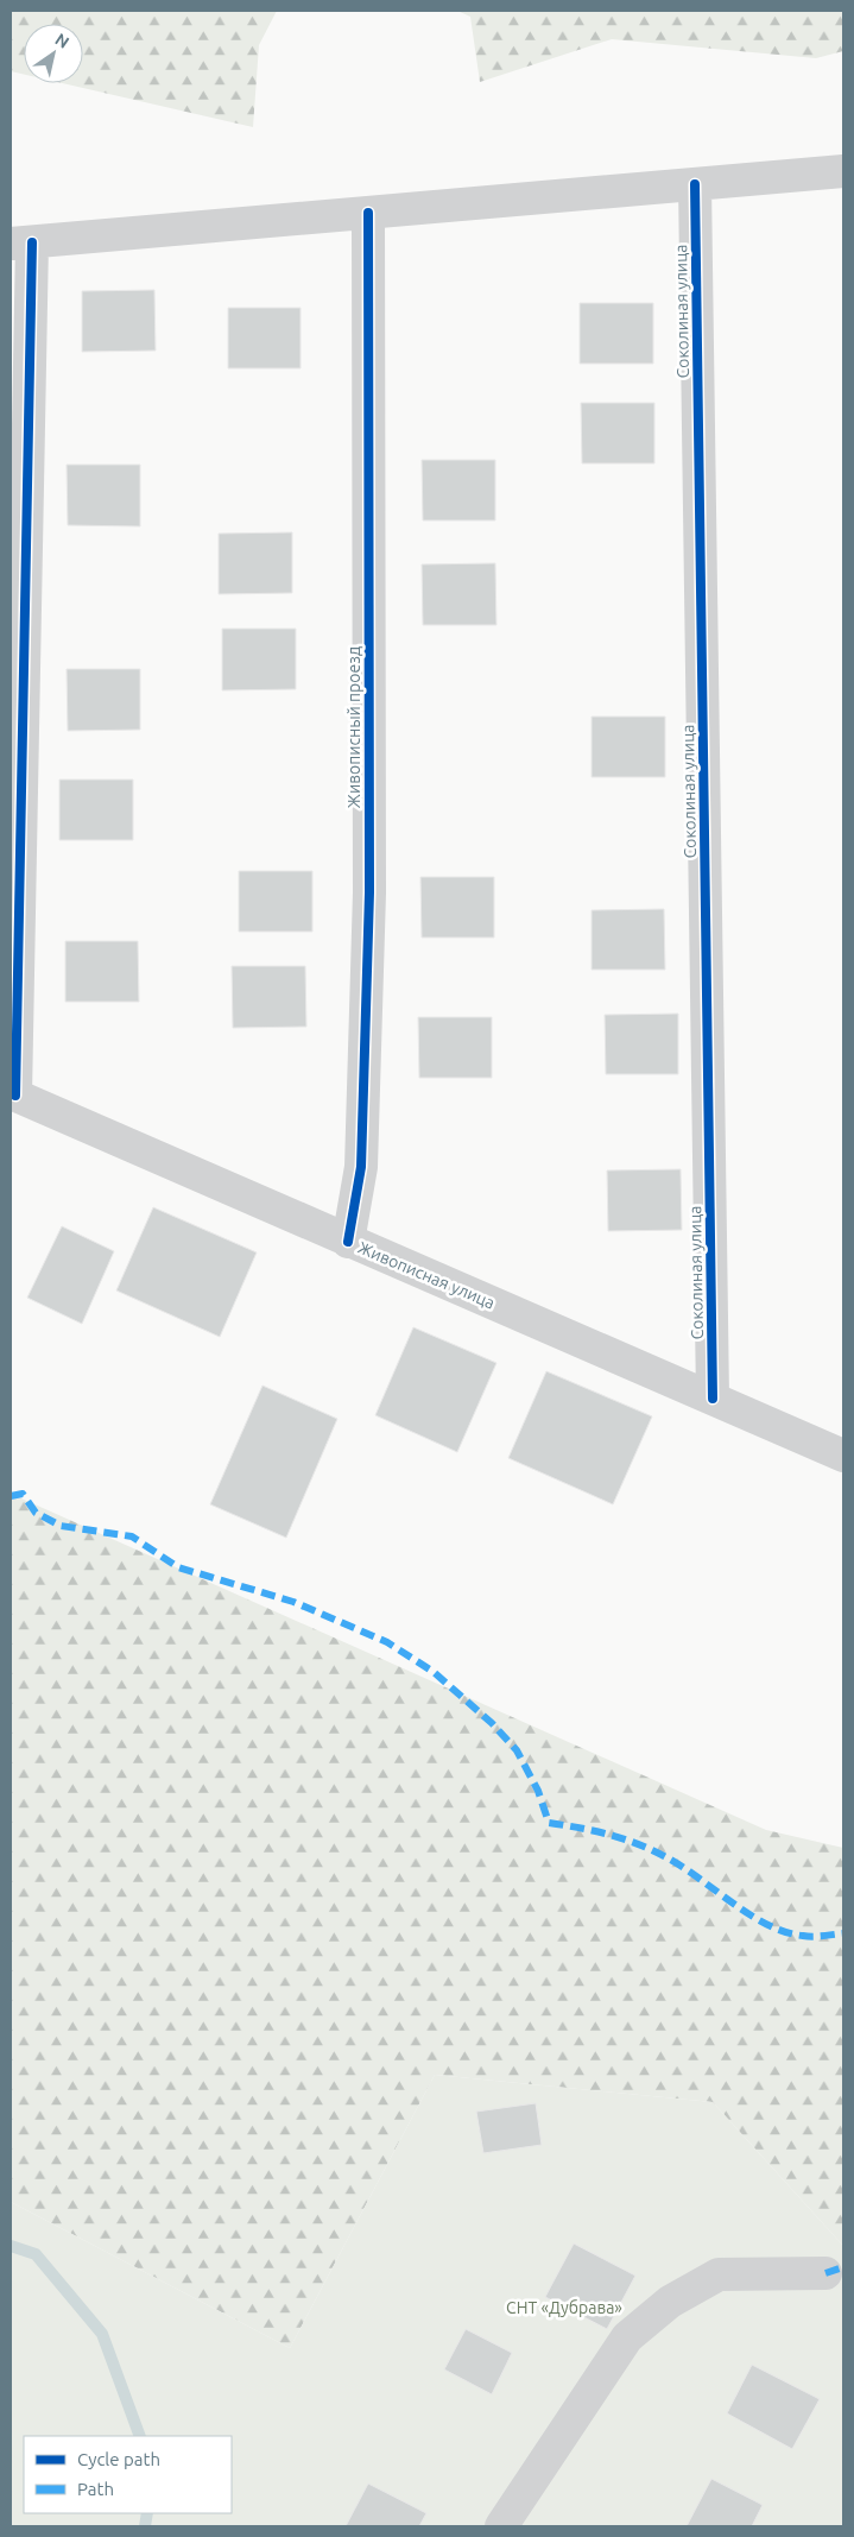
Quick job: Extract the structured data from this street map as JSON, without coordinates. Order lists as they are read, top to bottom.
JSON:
{
  "streets": {
    "street": ["Соколиная улица", "Живописный проезд", "Живописная улица"]
  },
  "crossings": [
    ["Соколиная улица", "Живописная улица"],
    ["Живописный проезд", "Живописная улица"]
  ],
  "parks": ["СНТ «Дубрава»"],
  "legend": ["Cycle path", "Path"],
  "north": "top right"
}
